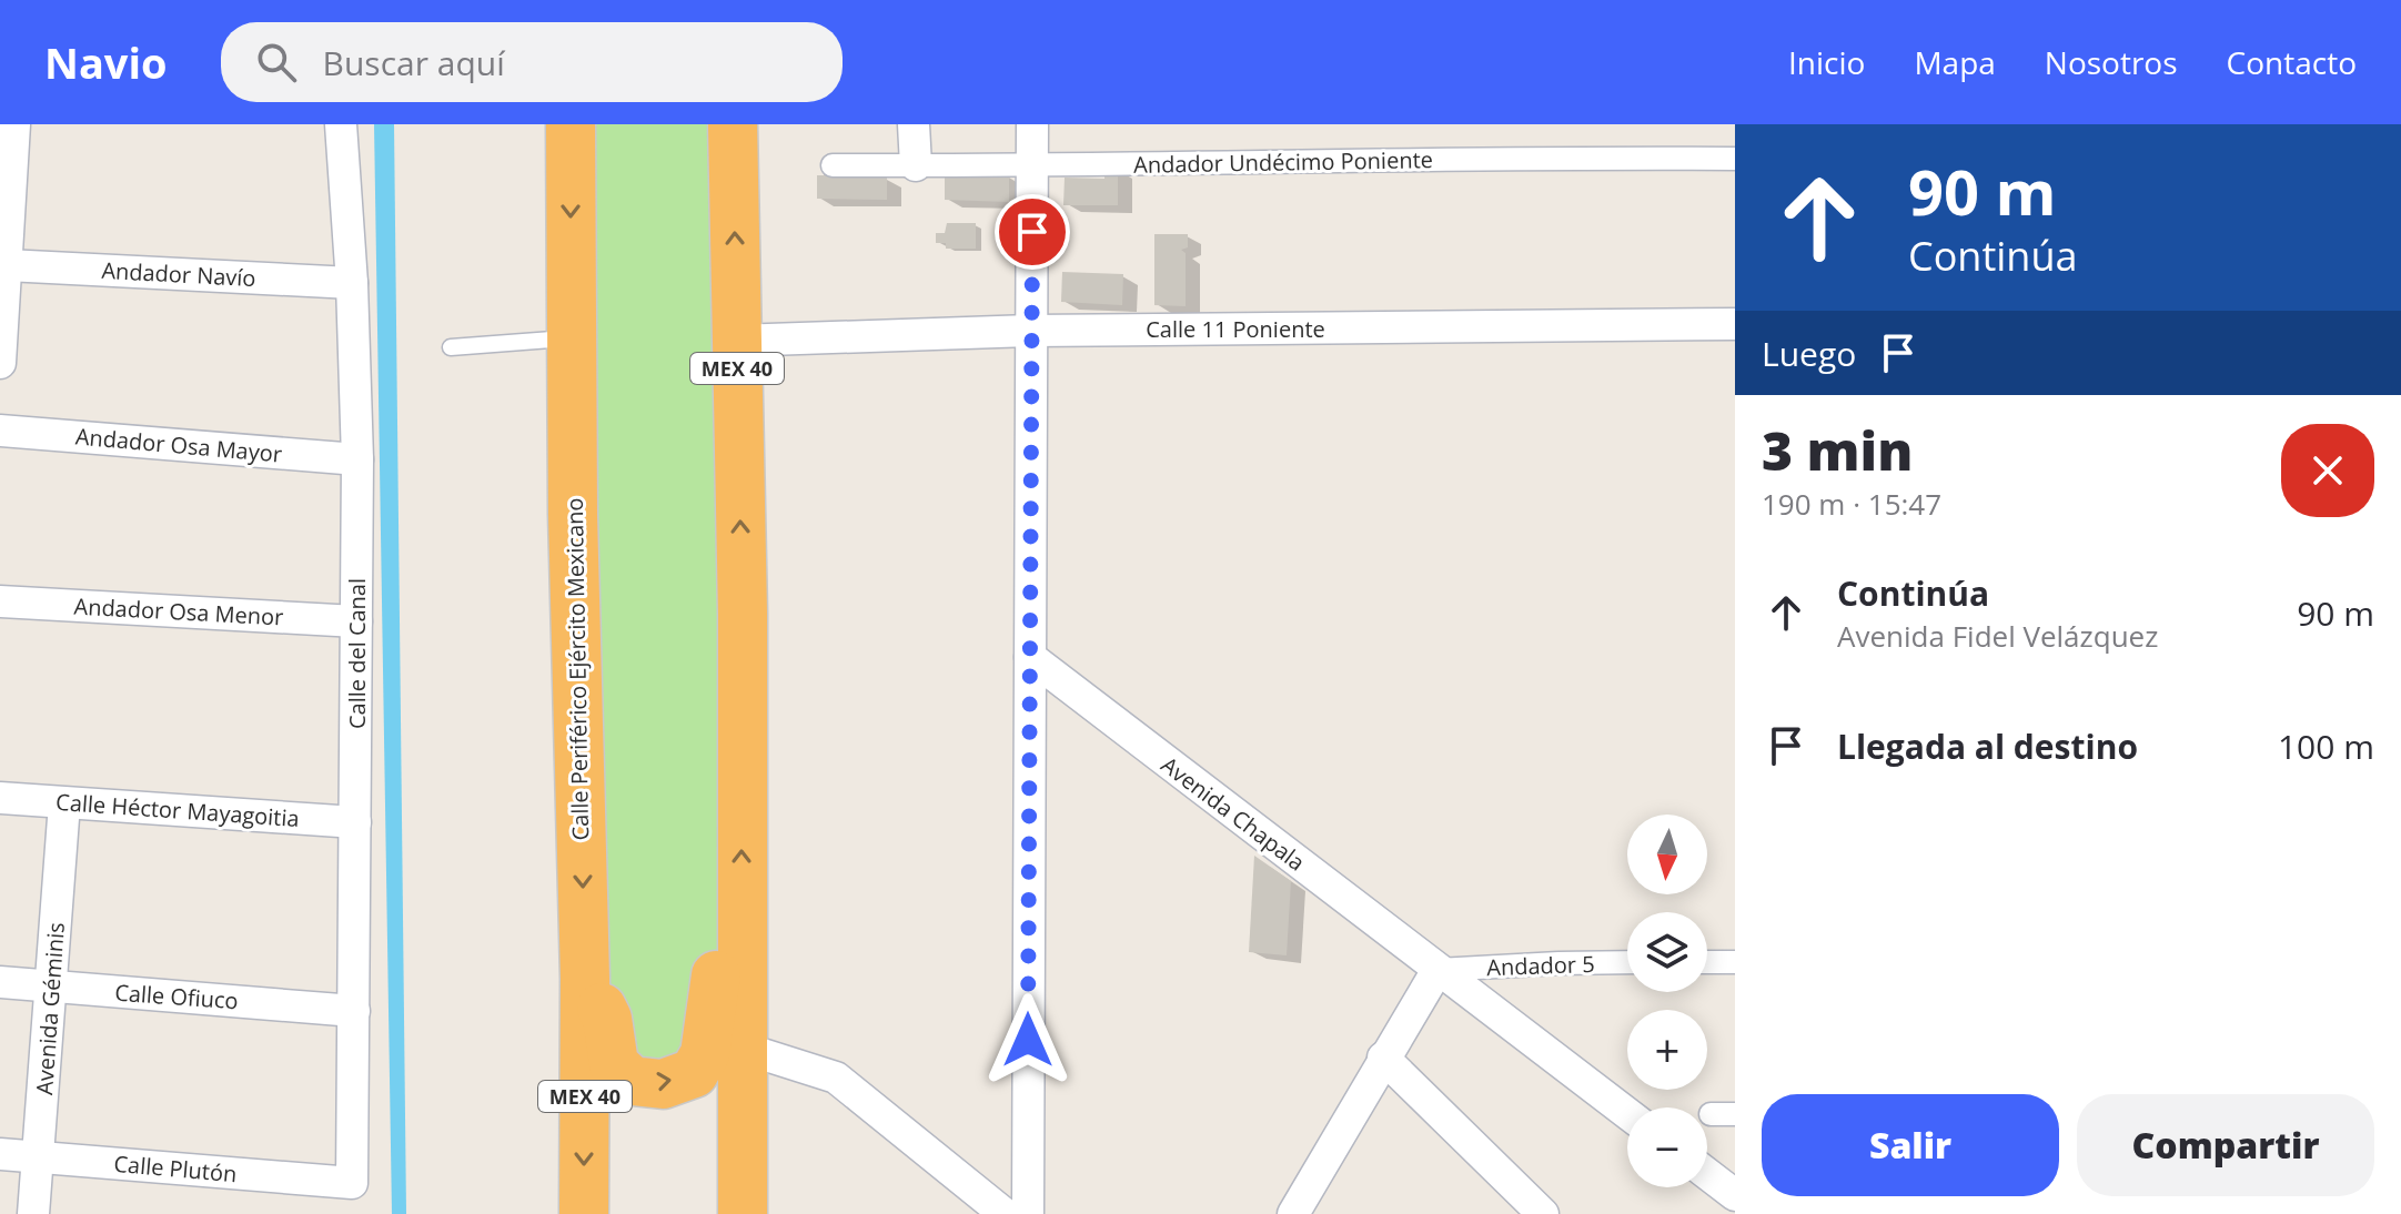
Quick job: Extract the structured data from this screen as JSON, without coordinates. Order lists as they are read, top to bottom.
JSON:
{
  "streets": {
    "highway": ["MEX 40", "Calle Periférico Ejército Mexicano"],
    "street": [
      "Andador Undécimo Poniente",
      "Andador Navío",
      "Calle 11 Poniente",
      "Andador Osa Mayor",
      "Andador Osa Menor",
      "Calle del Canal",
      "Calle Héctor Mayagoitia",
      "Avenida Chapala",
      "Andador 5",
      "Calle Ofiuco",
      "Avenida Géminis",
      "Calle Plutón"
    ]
  },
  "crossings": [
    ["Andador Navío", "Calle del Canal"],
    ["Calle 11 Poniente", "MEX 40"],
    ["Andador Osa Mayor", "Calle del Canal"],
    ["Andador Osa Menor", "Calle del Canal"],
    ["Calle del Canal", "Calle Héctor Mayagoitia"],
    ["Calle del Canal", "Calle Ofiuco"],
    ["Calle del Canal", "Calle Plutón"],
    ["Calle Héctor Mayagoitia", "Avenida Géminis"],
    ["Avenida Chapala", "Andador 5"],
    ["Calle Ofiuco", "Avenida Géminis"],
    ["Avenida Géminis", "Calle Plutón"]
  ],
  "north": "bottom",
  "page": {
    "header": "Navio",
    "search": "Buscar aquí",
    "nav": [
      "Inicio",
      "Mapa",
      "Nosotros",
      "Contacto"
    ],
    "turn": ["90 m", "Continúa"],
    "then": "Luego",
    "heading": ["3 min", "190 m · 15:47"],
    "list": [
      {
        "name": "Continúa",
        "note": "Avenida Fidel Velázquez",
        "value": "90 m"
      },
      {
        "name": "Llegada al destino",
        "value": "100 m"
      }
    ],
    "map_buttons": ["+", "−"],
    "buttons": ["Salir", "Compartir"]
  }
}
